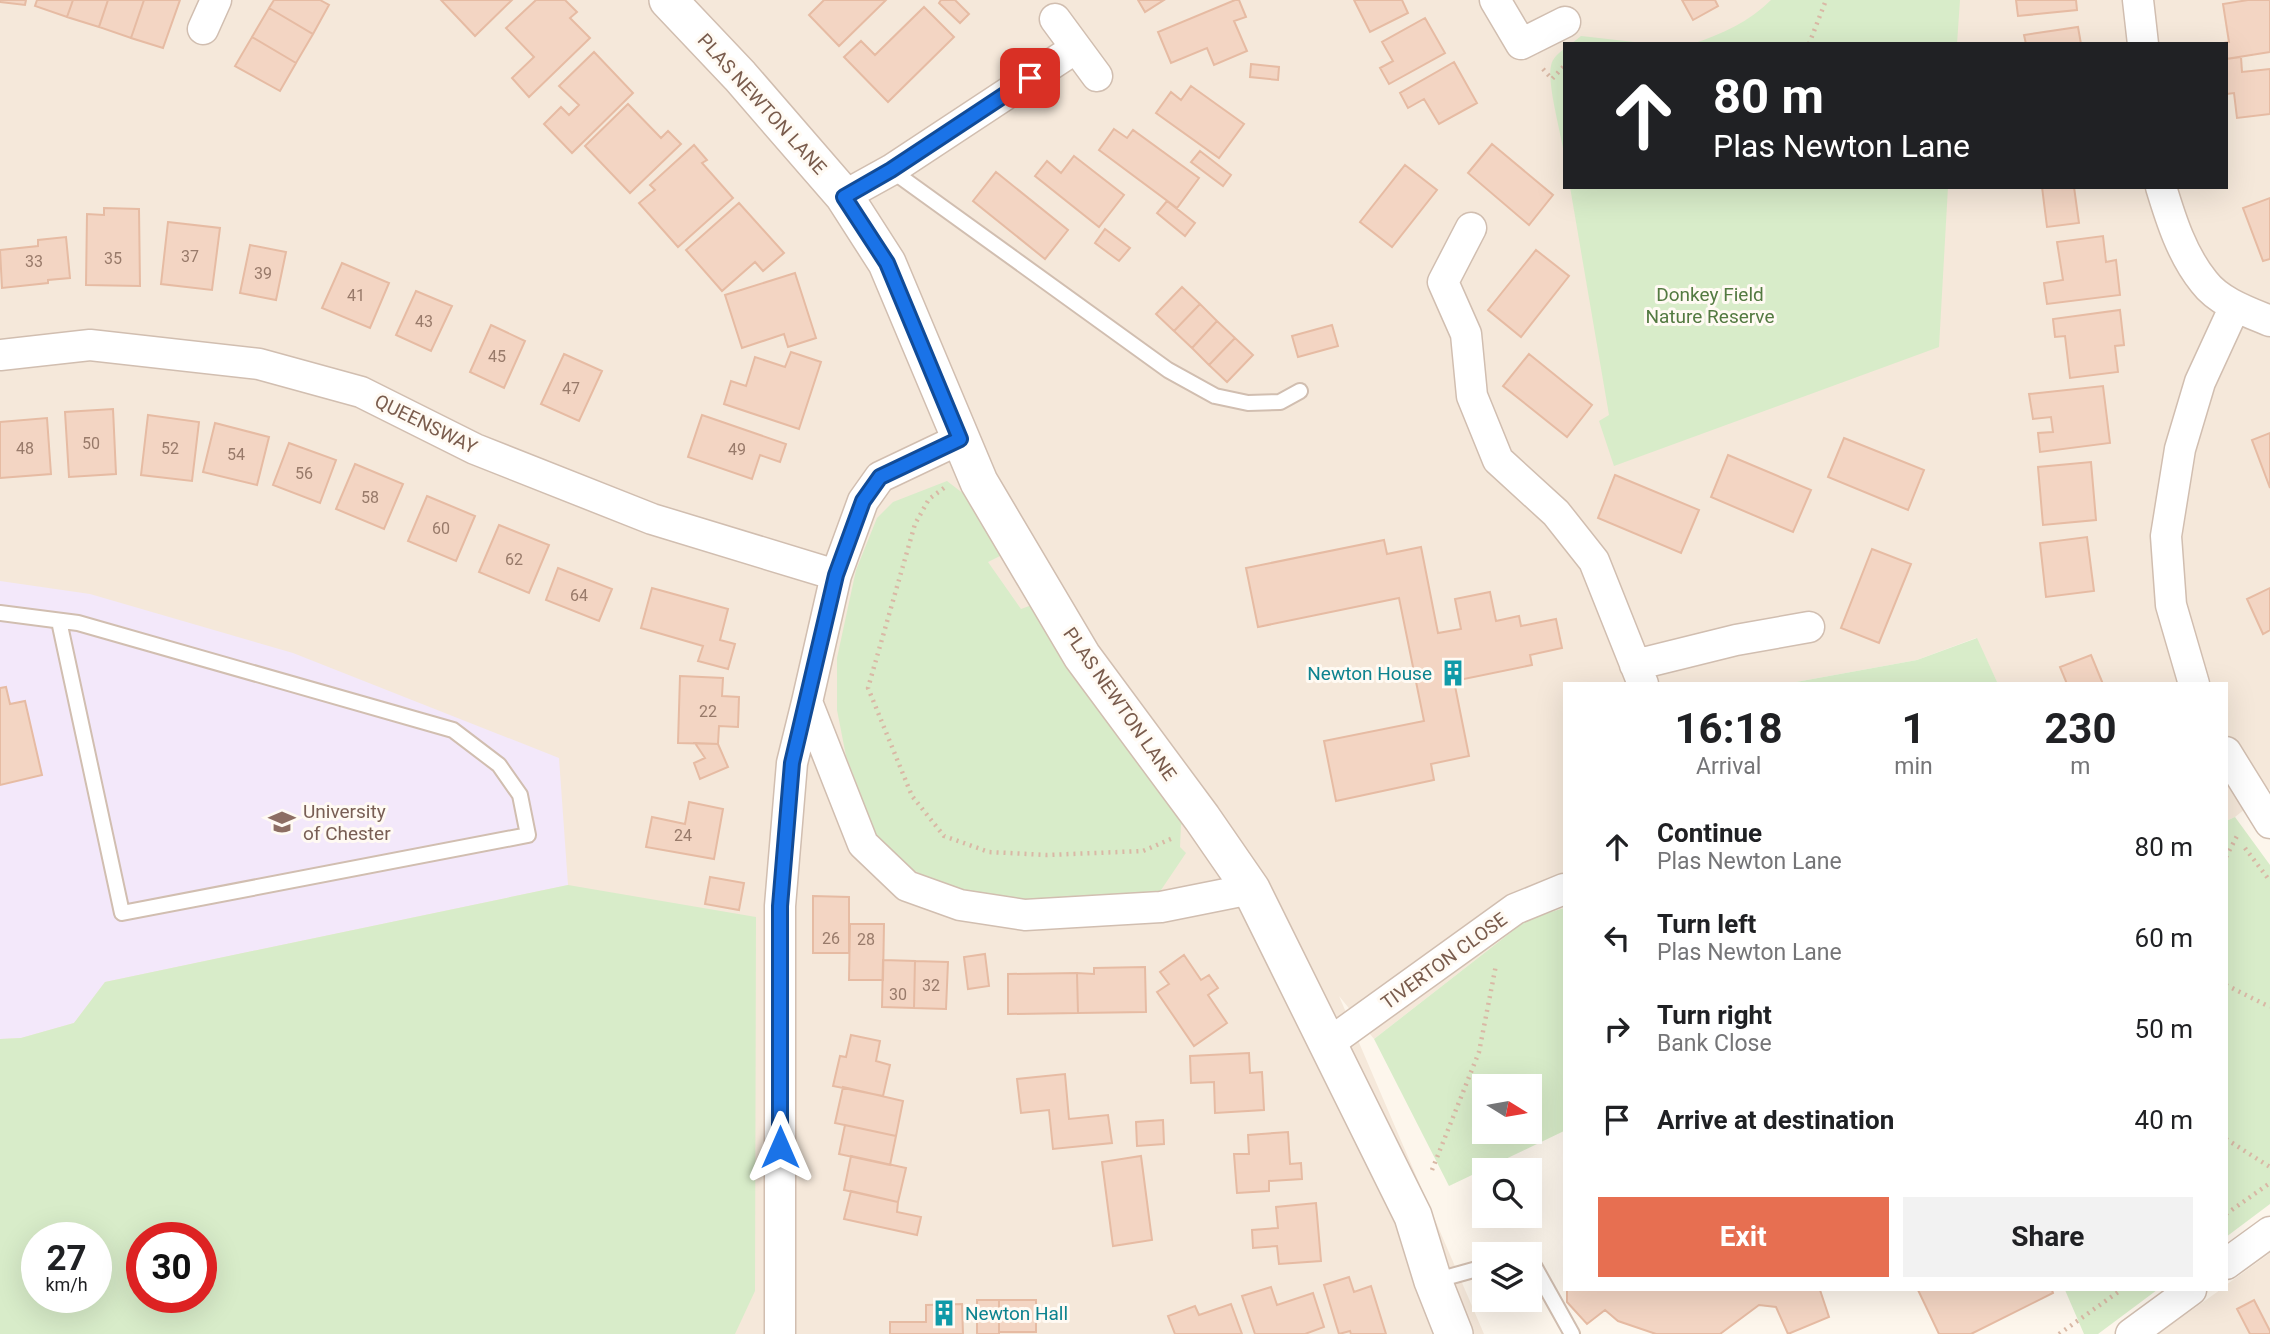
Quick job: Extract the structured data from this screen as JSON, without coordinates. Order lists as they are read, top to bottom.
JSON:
{
  "streets": {
    "street": ["PLAS NEWTON LANE", "QUEENSWAY", "TIVERTON CLOSE"]
  },
  "crossings": [
    ["PLAS NEWTON LANE", "TIVERTON CLOSE"]
  ],
  "parks": ["Donkey Field Nature Reserve"],
  "places": {
    "building": ["Newton House", "Newton Hall"],
    "school or university": ["University of Chester"]
  },
  "house_numbers": [
    "37",
    "35",
    "33",
    "39",
    "41",
    "43",
    "45",
    "47",
    "50",
    "48",
    "52",
    "49",
    "54",
    "56",
    "58",
    "60",
    "62",
    "64",
    "22",
    "24",
    "26",
    "28",
    "32",
    "30"
  ],
  "north": "right",
  "page": {
    "turn": ["80 m", "Plas Newton Lane"],
    "eta": [
      "16:18",
      "Arrival",
      "1",
      "min",
      "230",
      "m"
    ],
    "list": [
      {
        "name": "Continue",
        "note": "Plas Newton Lane",
        "value": "80 m"
      },
      {
        "name": "Turn left",
        "note": "Plas Newton Lane",
        "value": "60 m"
      },
      {
        "name": "Turn right",
        "note": "Bank Close",
        "value": "50 m"
      },
      {
        "name": "Arrive at destination",
        "value": "40 m"
      }
    ],
    "buttons": ["Exit", "Share"],
    "speed": "27 km/h",
    "limit": "30"
  }
}
